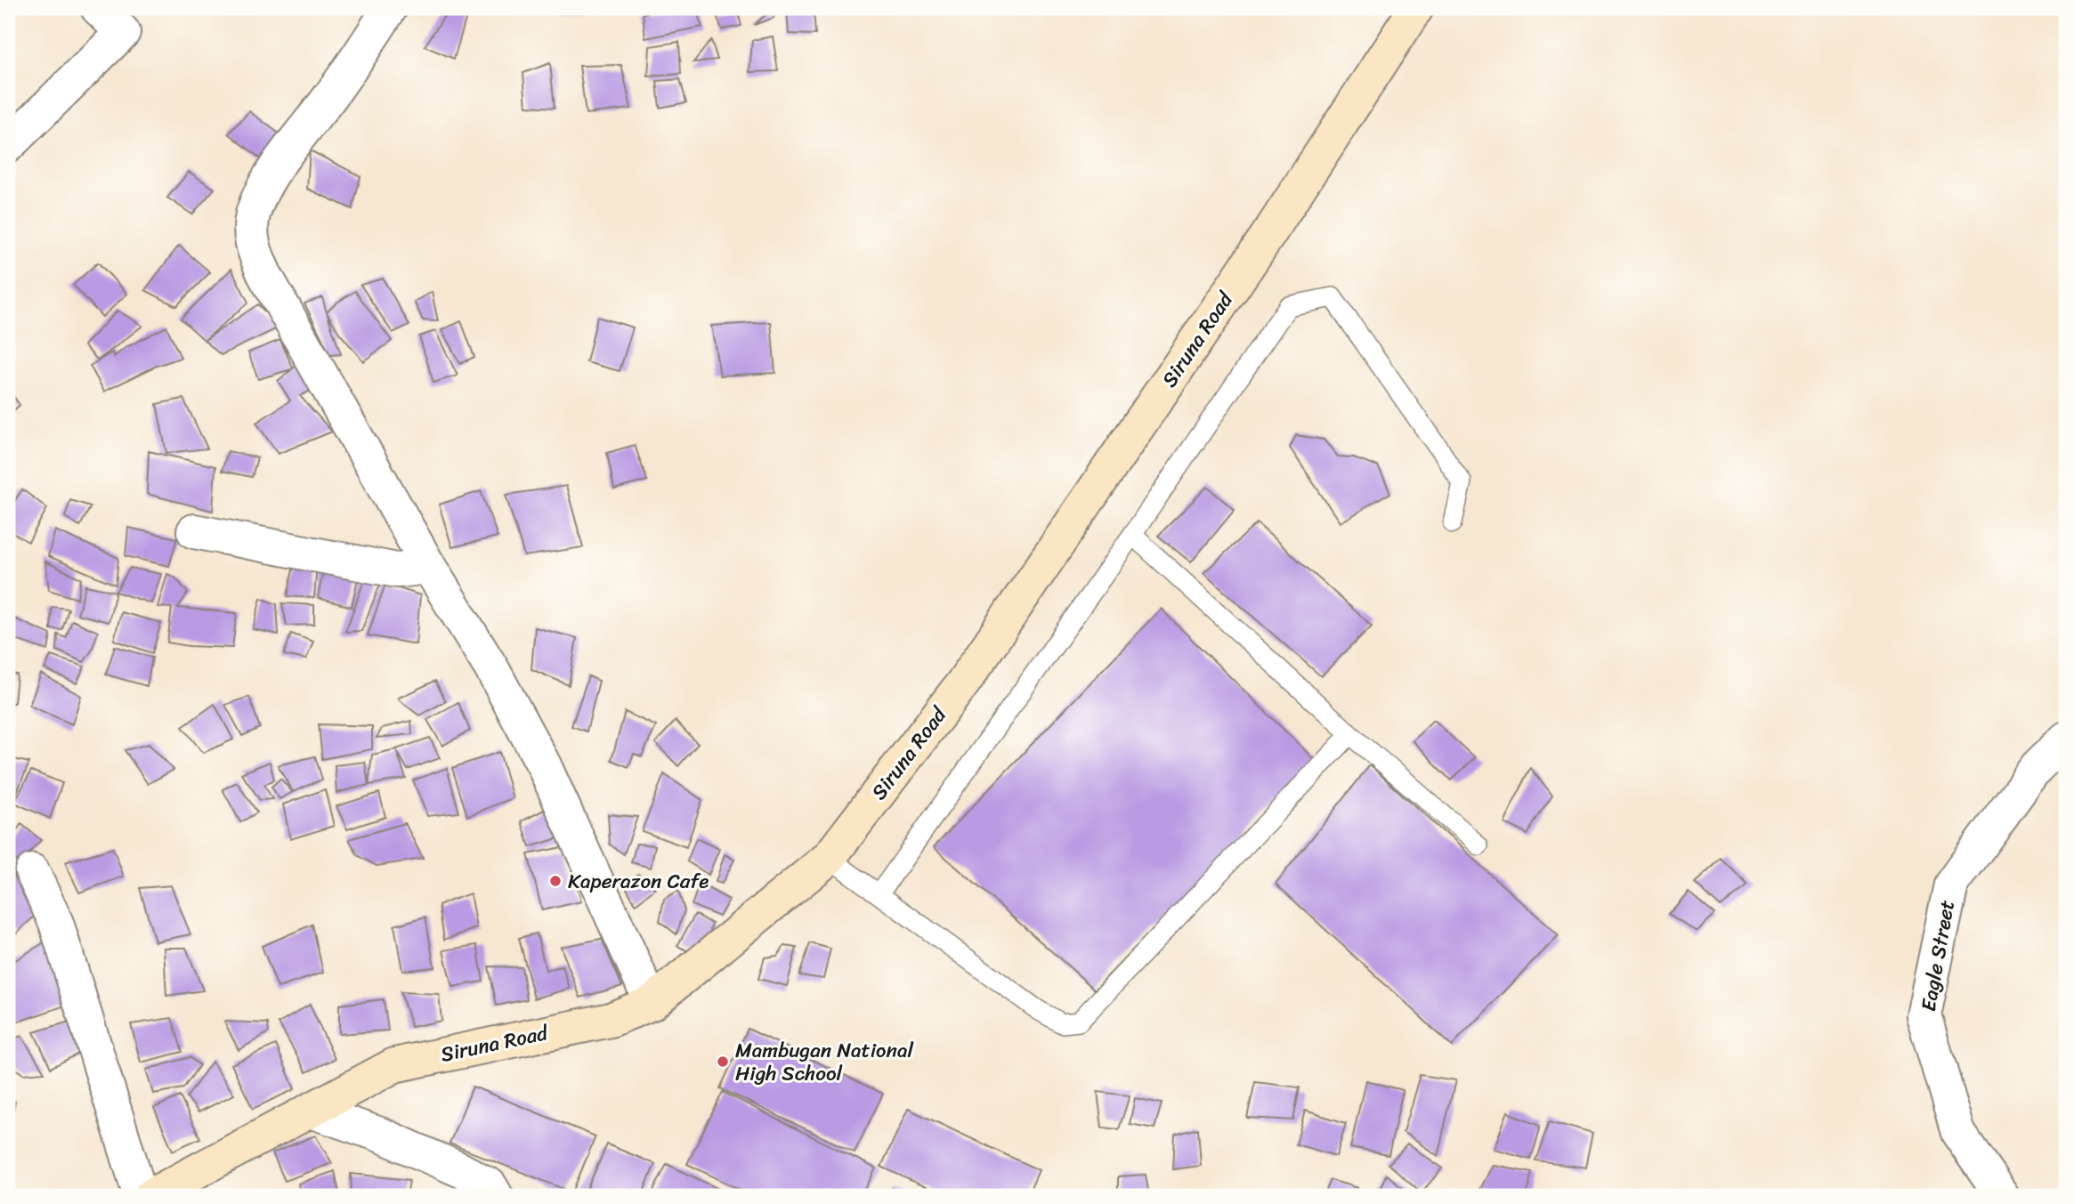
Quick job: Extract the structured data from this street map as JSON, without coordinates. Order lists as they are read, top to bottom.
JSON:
{
  "streets": {
    "street": ["Siruna Road", "Eagle Street"]
  },
  "places": ["Kaperazon Cafe", "Mambugan National High School"]
}
